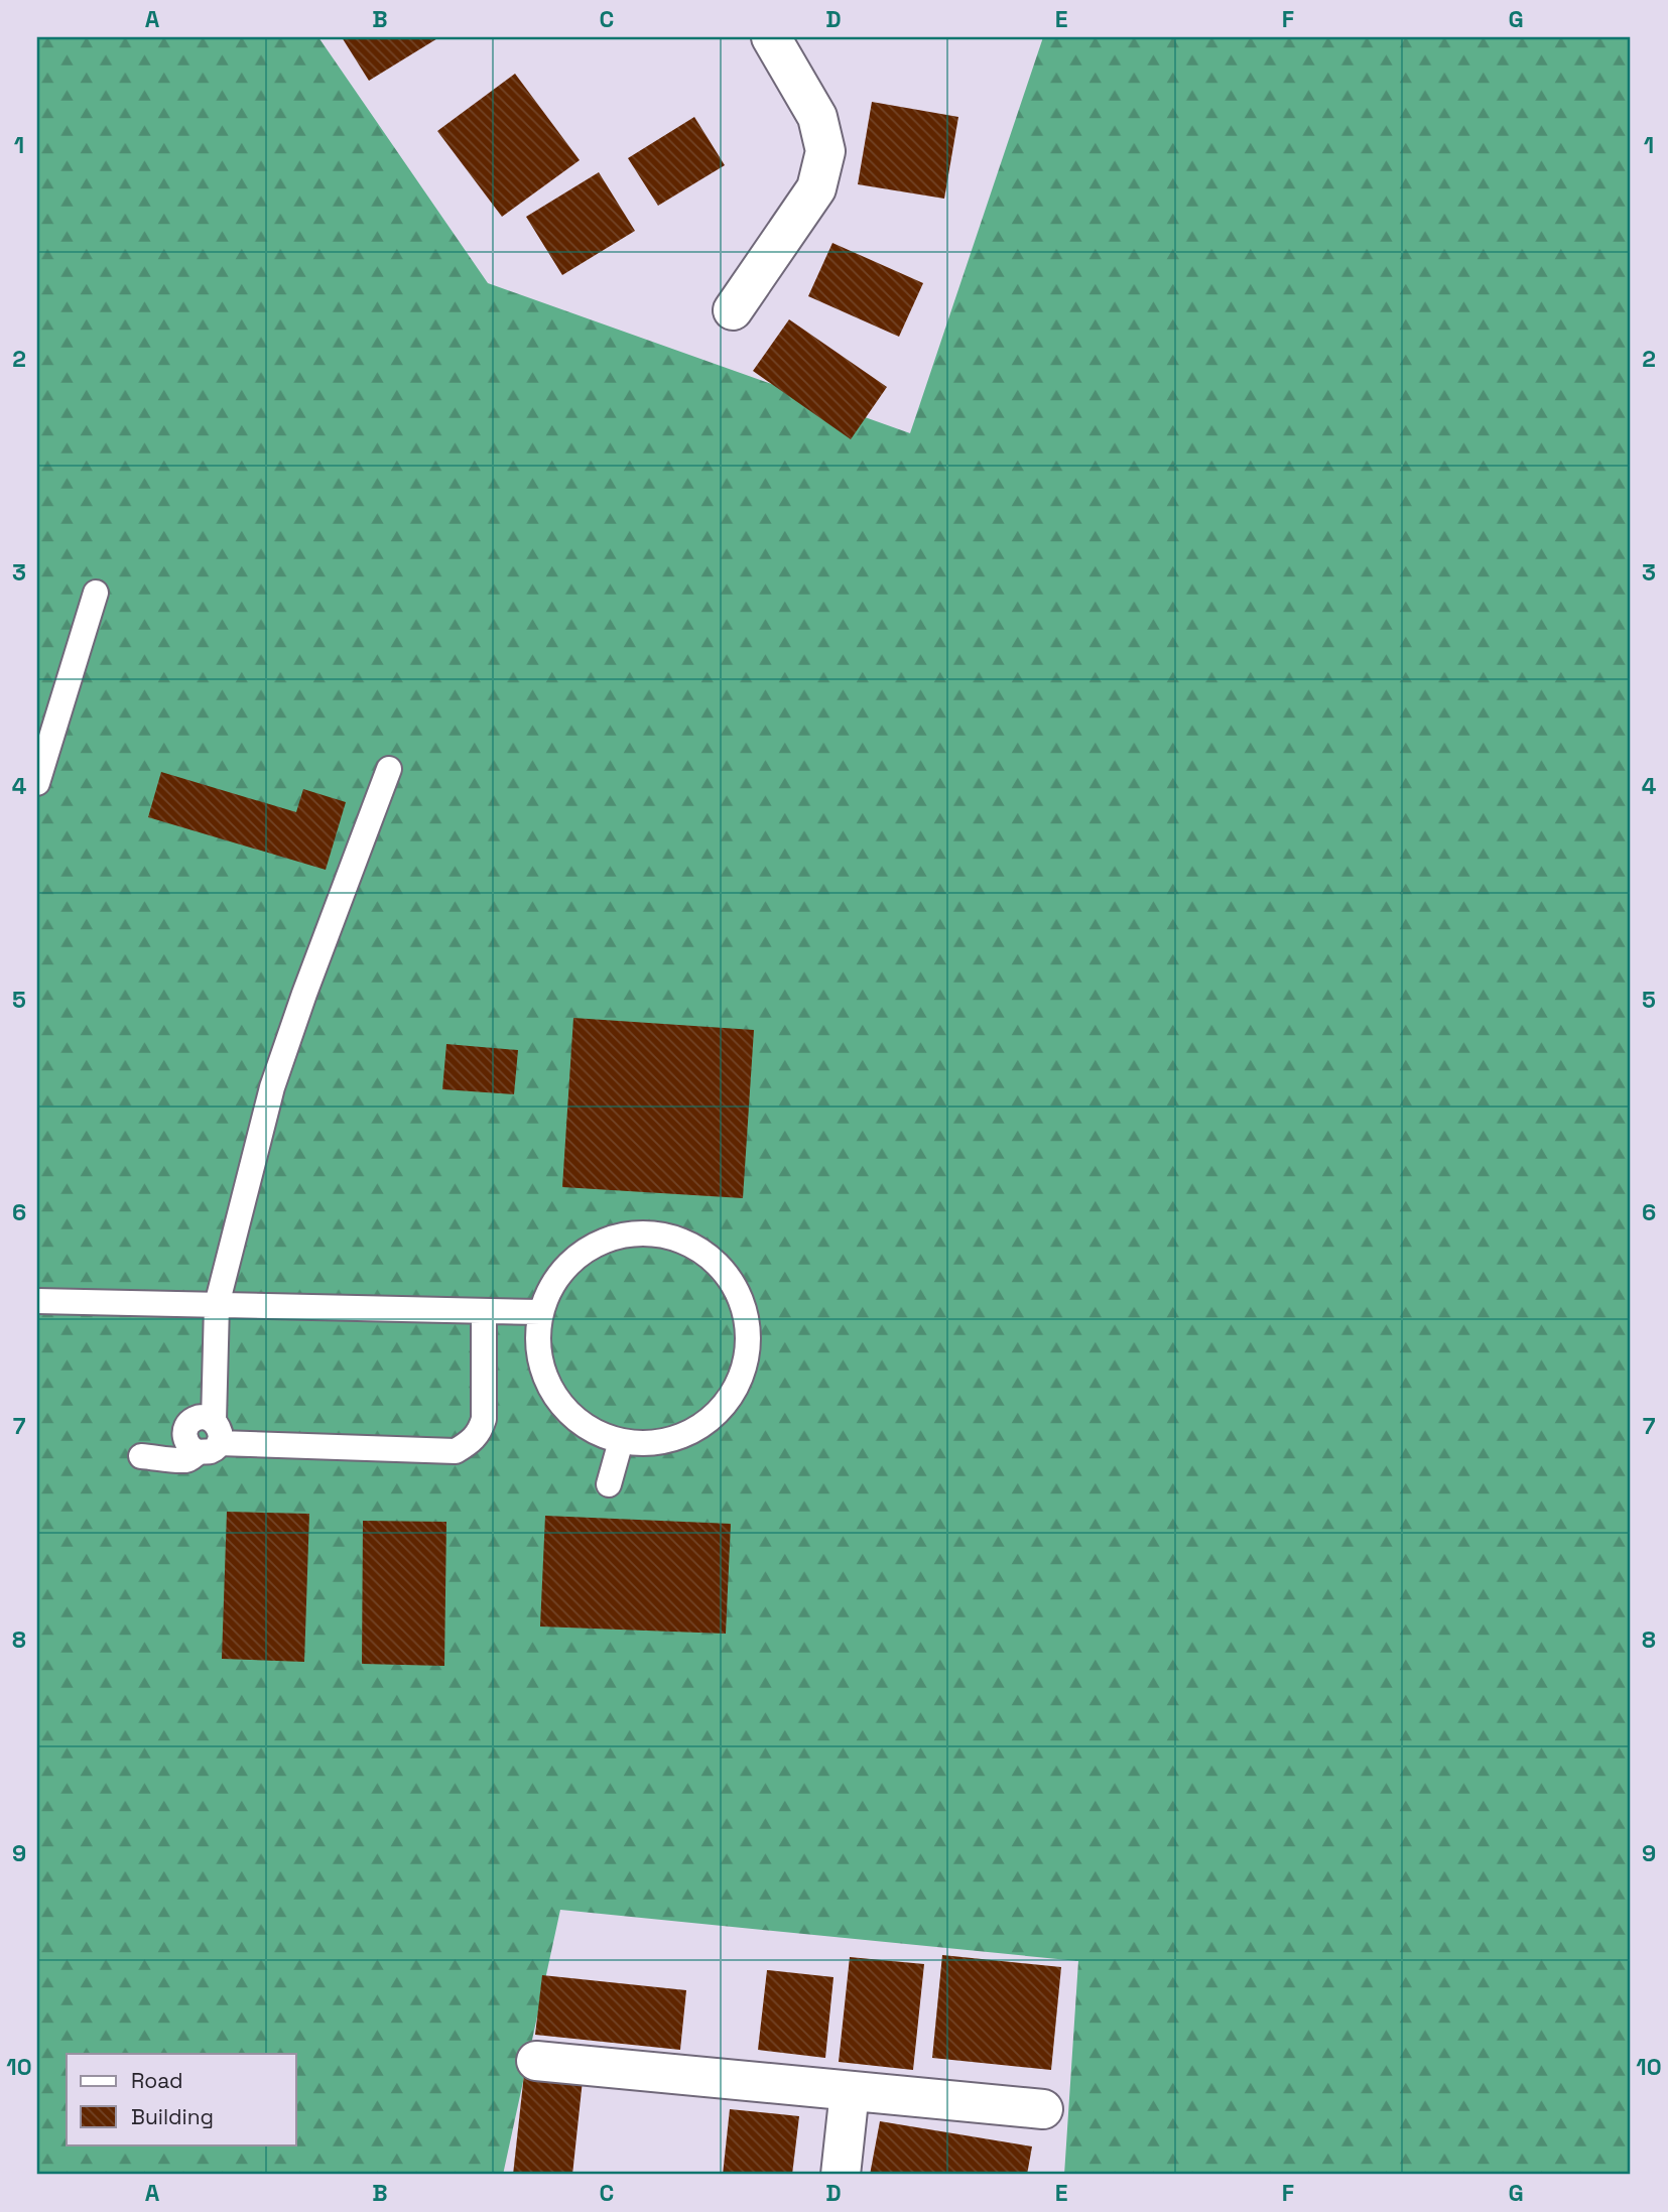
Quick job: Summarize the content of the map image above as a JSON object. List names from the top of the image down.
{
  "legend": ["Road", "Building"],
  "grid": {
    "columns": [
      "A",
      "B",
      "C",
      "D",
      "E",
      "F",
      "G"
    ],
    "rows": [
      "1",
      "2",
      "3",
      "4",
      "5",
      "6",
      "7",
      "8",
      "9",
      "10"
    ]
  }
}
